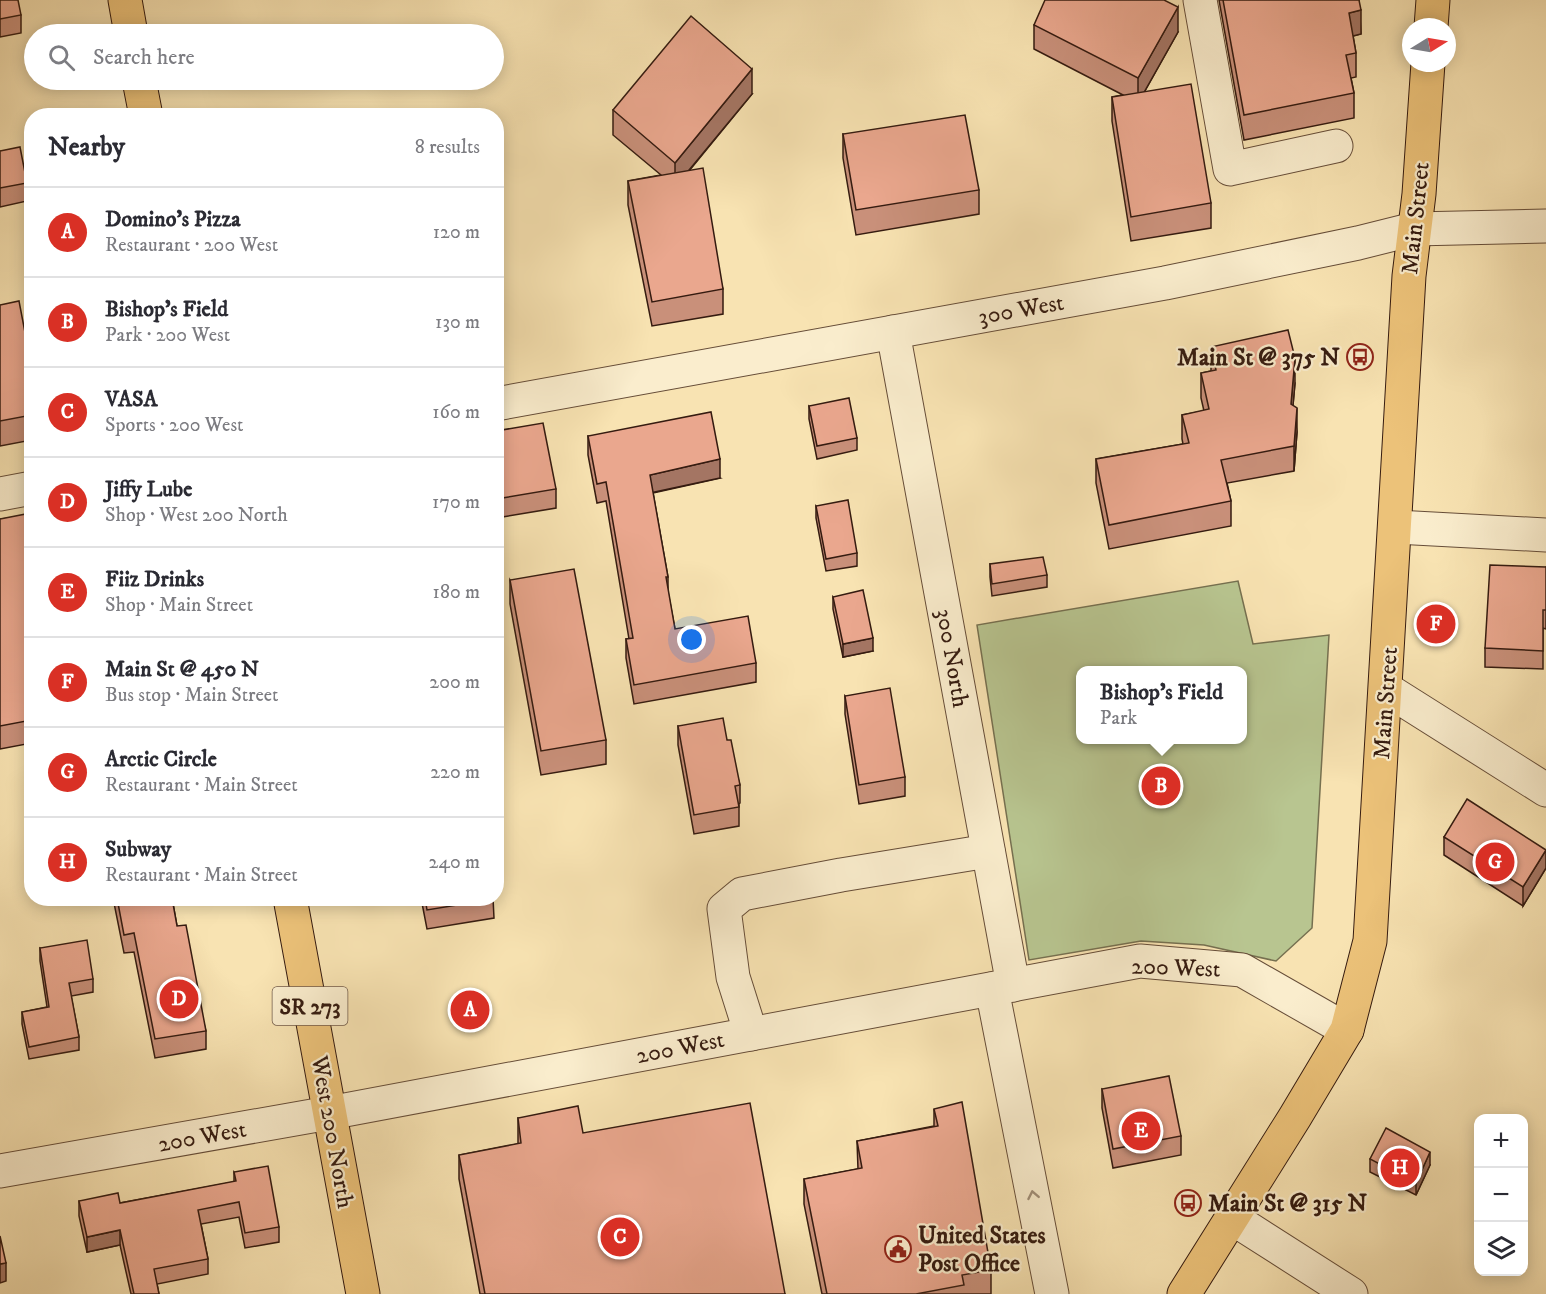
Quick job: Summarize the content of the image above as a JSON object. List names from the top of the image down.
{
  "streets": {
    "main road": ["Main Street", "SR 273", "West 200 North"],
    "street": ["300 West", "300 North", "200 West"]
  },
  "crossings": [
    ["Main Street", "300 West"],
    ["Main Street", "200 West"],
    ["300 West", "300 North"],
    ["300 North", "200 West"],
    ["200 West", "West 200 North"]
  ],
  "places": {
    "bus stop": ["Main St @ 375 N", "Main St @ 315 N"],
    "public building": ["United States Post Office"]
  },
  "north": "right",
  "page": {
    "search": "Search here",
    "heading": ["Nearby", "8 results"],
    "list": [
      {
        "mark": "A",
        "name": "Domino's Pizza",
        "note": "Restaurant · 200 West",
        "value": "120 m"
      },
      {
        "mark": "B",
        "name": "Bishop's Field",
        "note": "Park · 200 West",
        "value": "130 m"
      },
      {
        "mark": "C",
        "name": "VASA",
        "note": "Sports · 200 West",
        "value": "160 m"
      },
      {
        "mark": "D",
        "name": "Jiffy Lube",
        "note": "Shop · West 200 North",
        "value": "170 m"
      },
      {
        "mark": "E",
        "name": "Fiiz Drinks",
        "note": "Shop · Main Street",
        "value": "180 m"
      },
      {
        "mark": "F",
        "name": "Main St @ 450 N",
        "note": "Bus stop · Main Street",
        "value": "200 m"
      },
      {
        "mark": "G",
        "name": "Arctic Circle",
        "note": "Restaurant · Main Street",
        "value": "220 m"
      },
      {
        "mark": "H",
        "name": "Subway",
        "note": "Restaurant · Main Street",
        "value": "240 m"
      }
    ],
    "pins": [
      "F",
      "B",
      "G",
      "D",
      "A",
      "E",
      "H",
      "C"
    ],
    "popup": ["Bishop's Field", "Park"],
    "map_buttons": ["+", "−"]
  }
}
